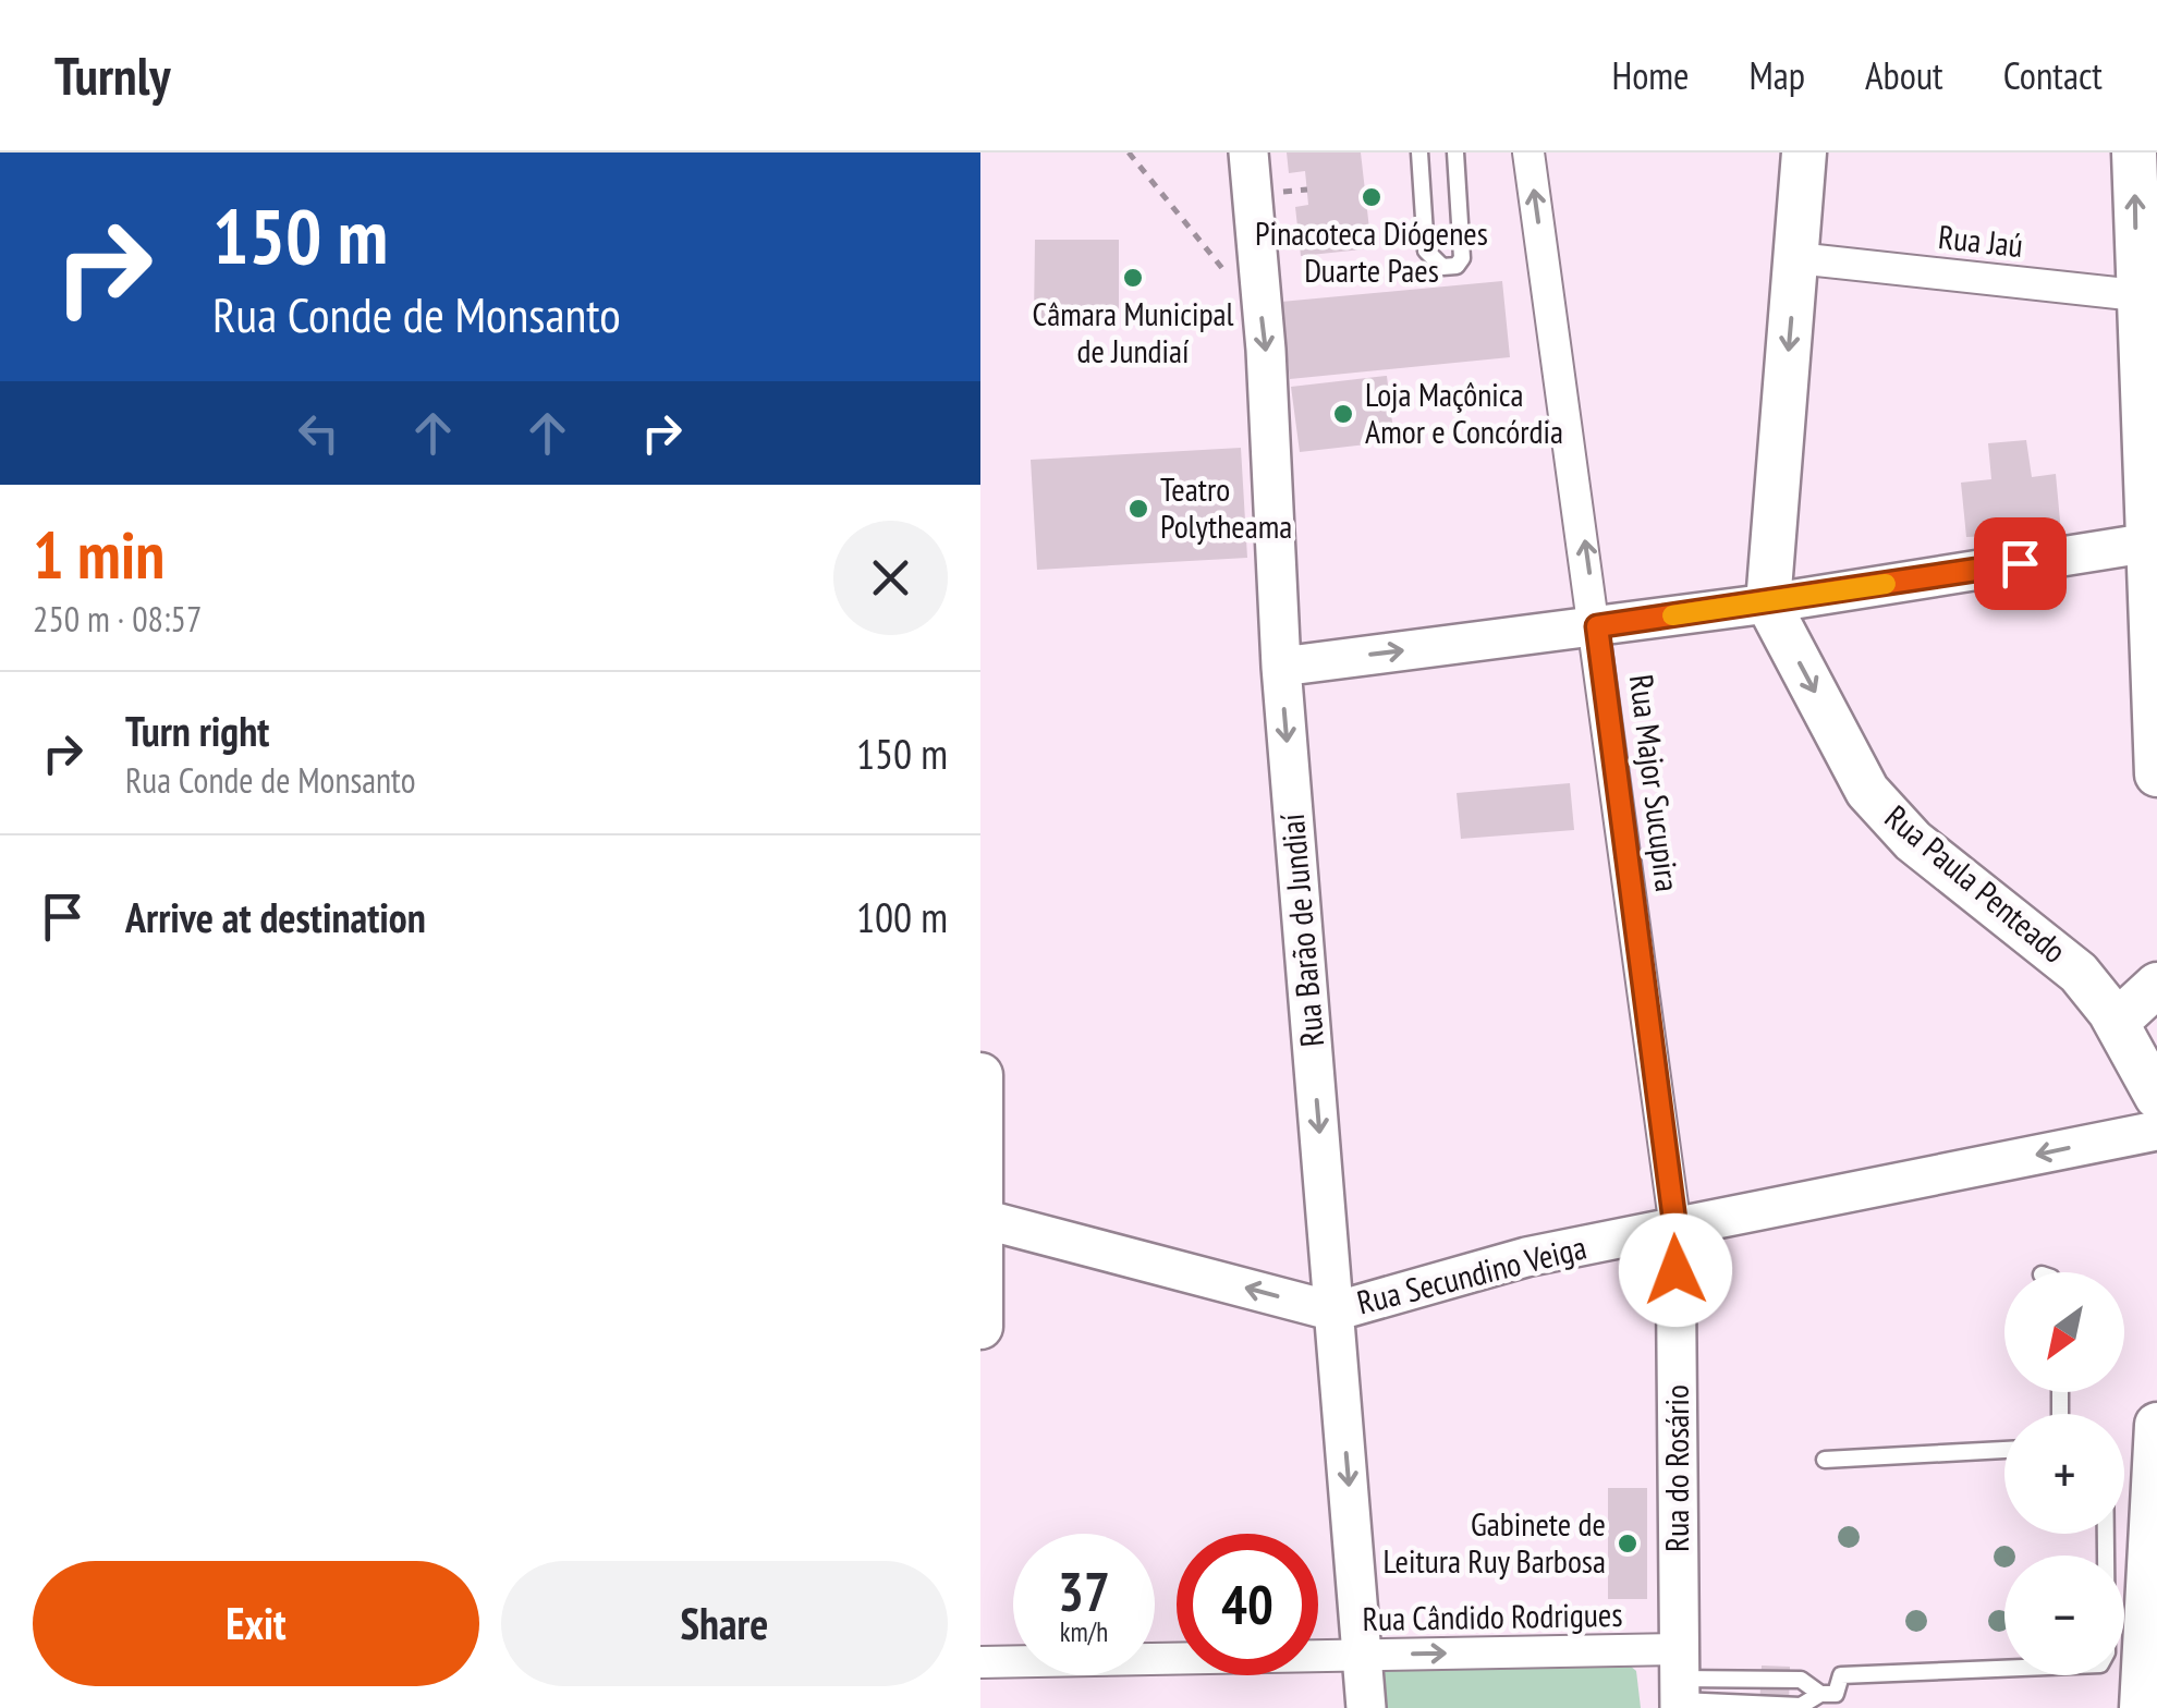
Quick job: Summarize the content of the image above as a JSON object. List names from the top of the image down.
{
  "streets": {
    "main road": ["Rua Paula Penteado"],
    "street": [
      "Rua Jaú",
      "Rua Major Sucupira",
      "Rua Barão de Jundiaí",
      "Rua Secundino Veiga",
      "Rua do Rosário",
      "Rua Cândido Rodrigues"
    ]
  },
  "crossings": [
    ["Rua Major Sucupira", "Rua Secundino Veiga"],
    ["Rua Major Sucupira", "Rua do Rosário"],
    ["Rua Barão de Jundiaí", "Rua Secundino Veiga"],
    ["Rua Barão de Jundiaí", "Rua Cândido Rodrigues"],
    ["Rua Secundino Veiga", "Rua do Rosário"],
    ["Rua do Rosário", "Rua Cândido Rodrigues"]
  ],
  "one_way": [
    "Rua Major Sucupira",
    "Rua Paula Penteado",
    "Rua Barão de Jundiaí",
    "Rua Secundino Veiga",
    "Rua Cândido Rodrigues"
  ],
  "places": [
    "Pinacoteca Diógenes Duarte Paes",
    "Câmara Municipal de Jundiaí",
    "Loja Maçônica Amor e Concórdia",
    "Teatro Polytheama",
    "Gabinete de Leitura Ruy Barbosa"
  ],
  "north": "bottom left",
  "page": {
    "header": "Turnly",
    "nav": [
      "Home",
      "Map",
      "About",
      "Contact"
    ],
    "turn": ["150 m", "Rua Conde de Monsanto"],
    "heading": ["1 min", "250 m · 08:57"],
    "list": [
      {
        "name": "Turn right",
        "note": "Rua Conde de Monsanto",
        "value": "150 m"
      },
      {
        "name": "Arrive at destination",
        "value": "100 m"
      }
    ],
    "map_buttons": ["+", "−"],
    "speed": "37 km/h",
    "limit": "40",
    "buttons": ["Exit", "Share"]
  }
}
